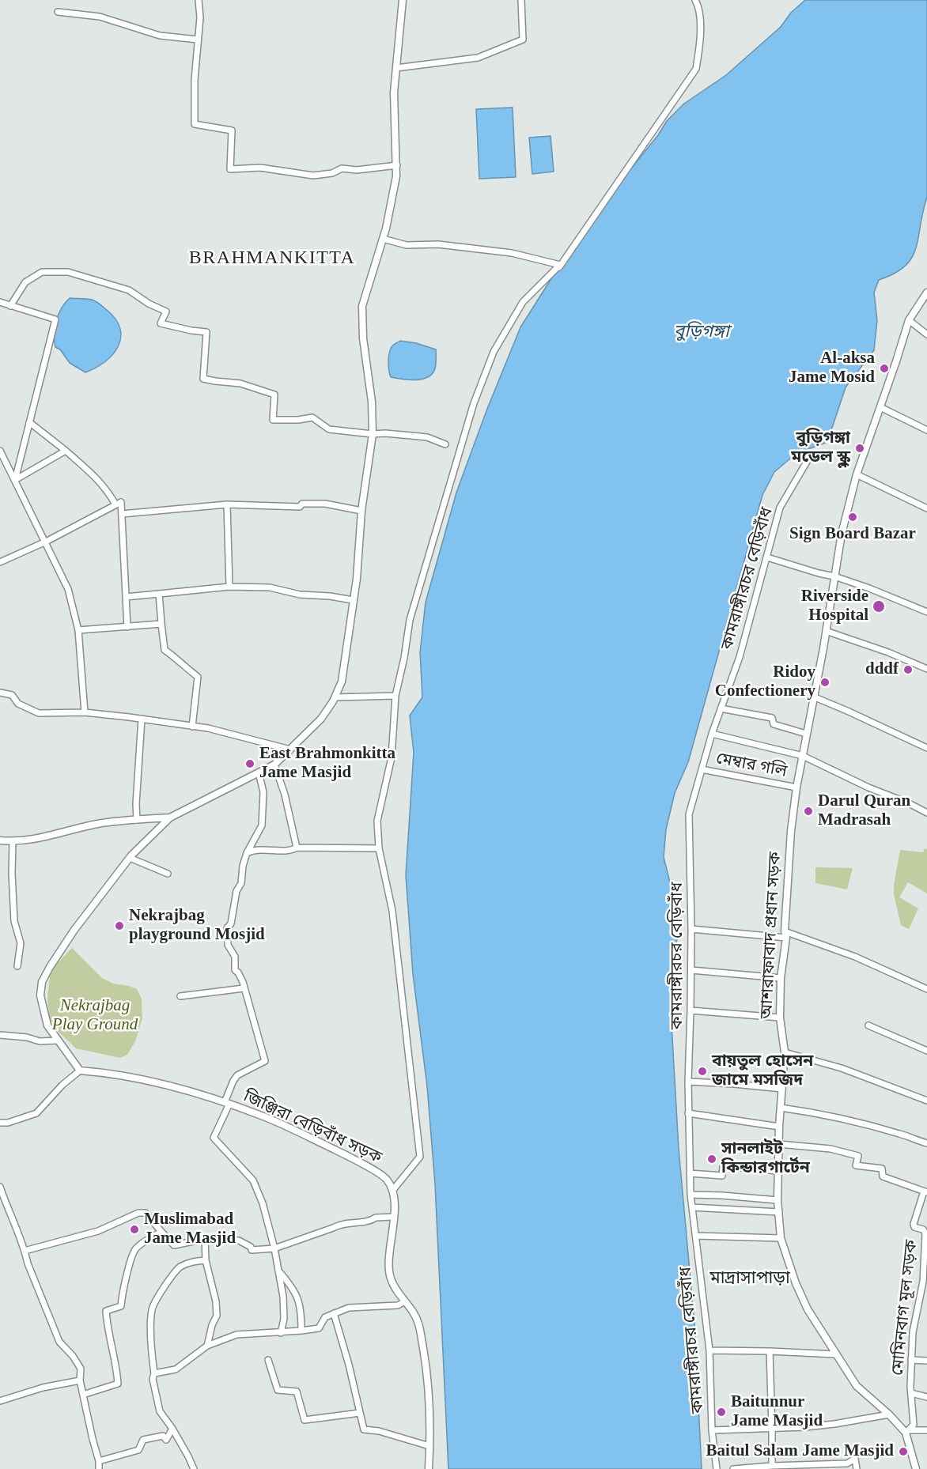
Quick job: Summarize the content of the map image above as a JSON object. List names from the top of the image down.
{
  "streets": {
    "street": [
      "কামরাঙ্গীরচর বেড়িবাঁধ",
      "মেম্বার গলি",
      "আশরাফাবাদ প্রধান সড়ক",
      "জিঞ্জিরা বেড়িবাঁধ সড়ক",
      "মোমিনবাগ মূল সড়ক"
    ]
  },
  "crossings": [
    ["কামরাঙ্গীরচর বেড়িবাঁধ", "মেম্বার গলি"],
    ["মেম্বার গলি", "আশরাফাবাদ প্রধান সড়ক"],
    ["আশরাফাবাদ প্রধান সড়ক", "মোমিনবাগ মূল সড়ক"]
  ],
  "districts": ["BRAHMANKITTA", "মাদ্রাসাপাড়া"],
  "water": ["বুড়িগঙ্গা"],
  "parks": ["Nekrajbag Play Ground"],
  "places": [
    "Al-aksa Jame Mosid",
    "বুড়িগঙ্গা মডেল স্কুল",
    "Sign Board Bazar",
    "Riverside Hospital",
    "dddf",
    "Ridoy Confectionery",
    "East Brahmonkitta Jame Masjid",
    "Darul Quran Madrasah",
    "Nekrajbag playground Mosjid",
    "বায়তুল হোসেন জামে মসজিদ",
    "সানলাইট কিন্ডারগার্টেন",
    "Muslimabad Jame Masjid",
    "Baitunnur Jame Masjid",
    "Baitul Salam Jame Masjid"
  ]
}
